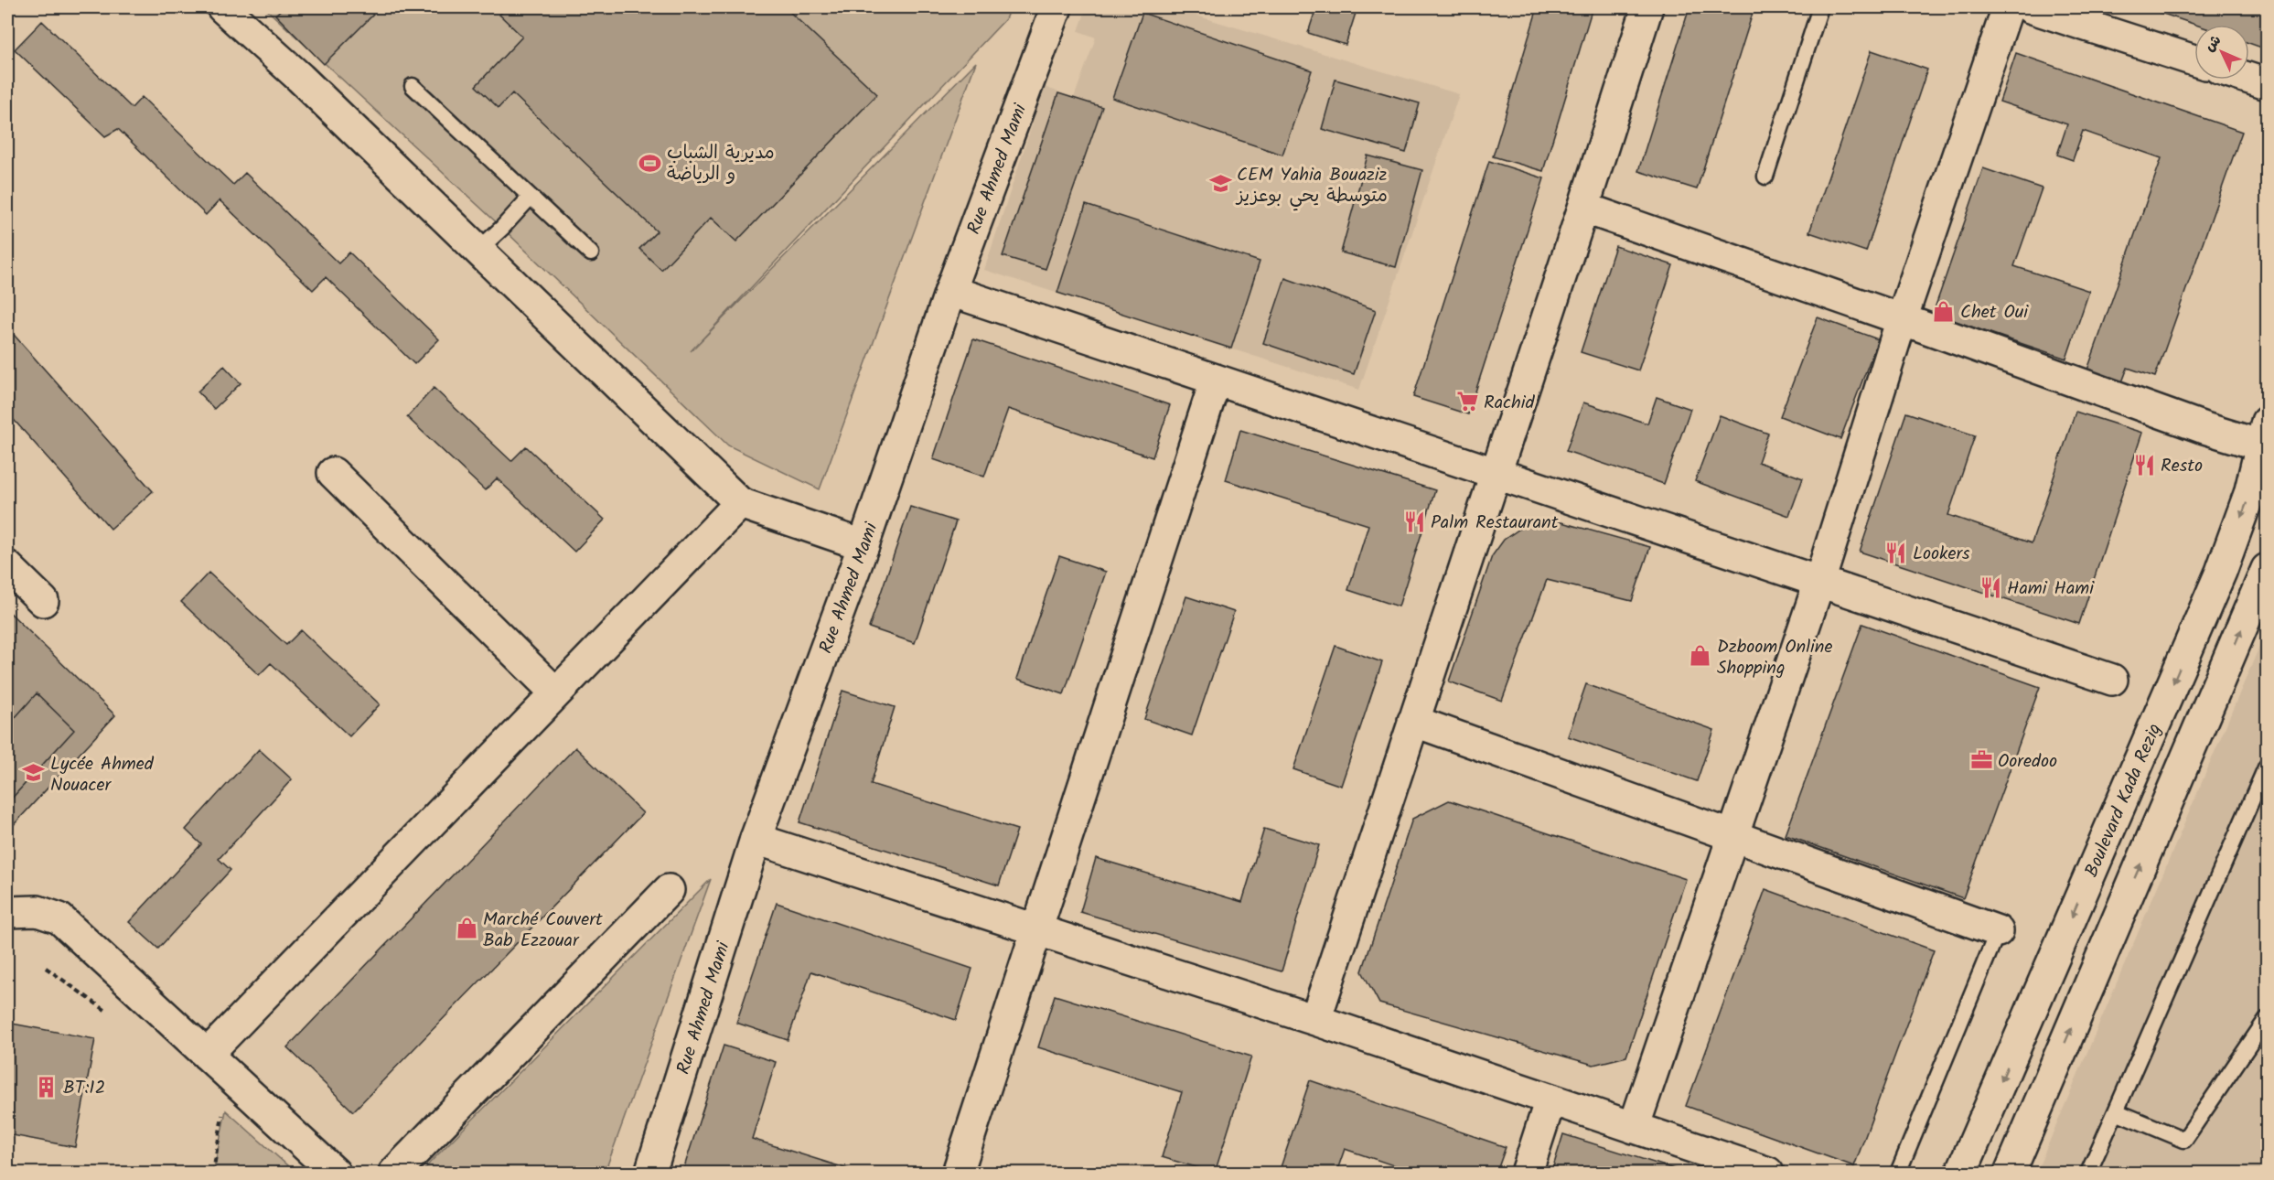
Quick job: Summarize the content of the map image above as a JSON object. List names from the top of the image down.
{
  "streets": {
    "street": ["Rue Ahmed Mami", "Boulevard Kada Rezig"]
  },
  "places": {
    "sports": ["مديرية الشباب و الرياضة"],
    "school or university": ["CEM Yahia Bouaziz متوسطة يحي بوعزيز", "Lycée Ahmed Nouacer"],
    "shop": ["Chet Oui", "Dzboom Online Shopping", "Marché Couvert Bab Ezzouar"],
    "supermarket": ["Rachid"],
    "restaurant": [
      "Resto",
      "Palm Restaurant",
      "Lookers",
      "Hami Hami"
    ],
    "office": ["Ooredoo"],
    "building": ["BT:12"]
  },
  "north": "top left"
}
